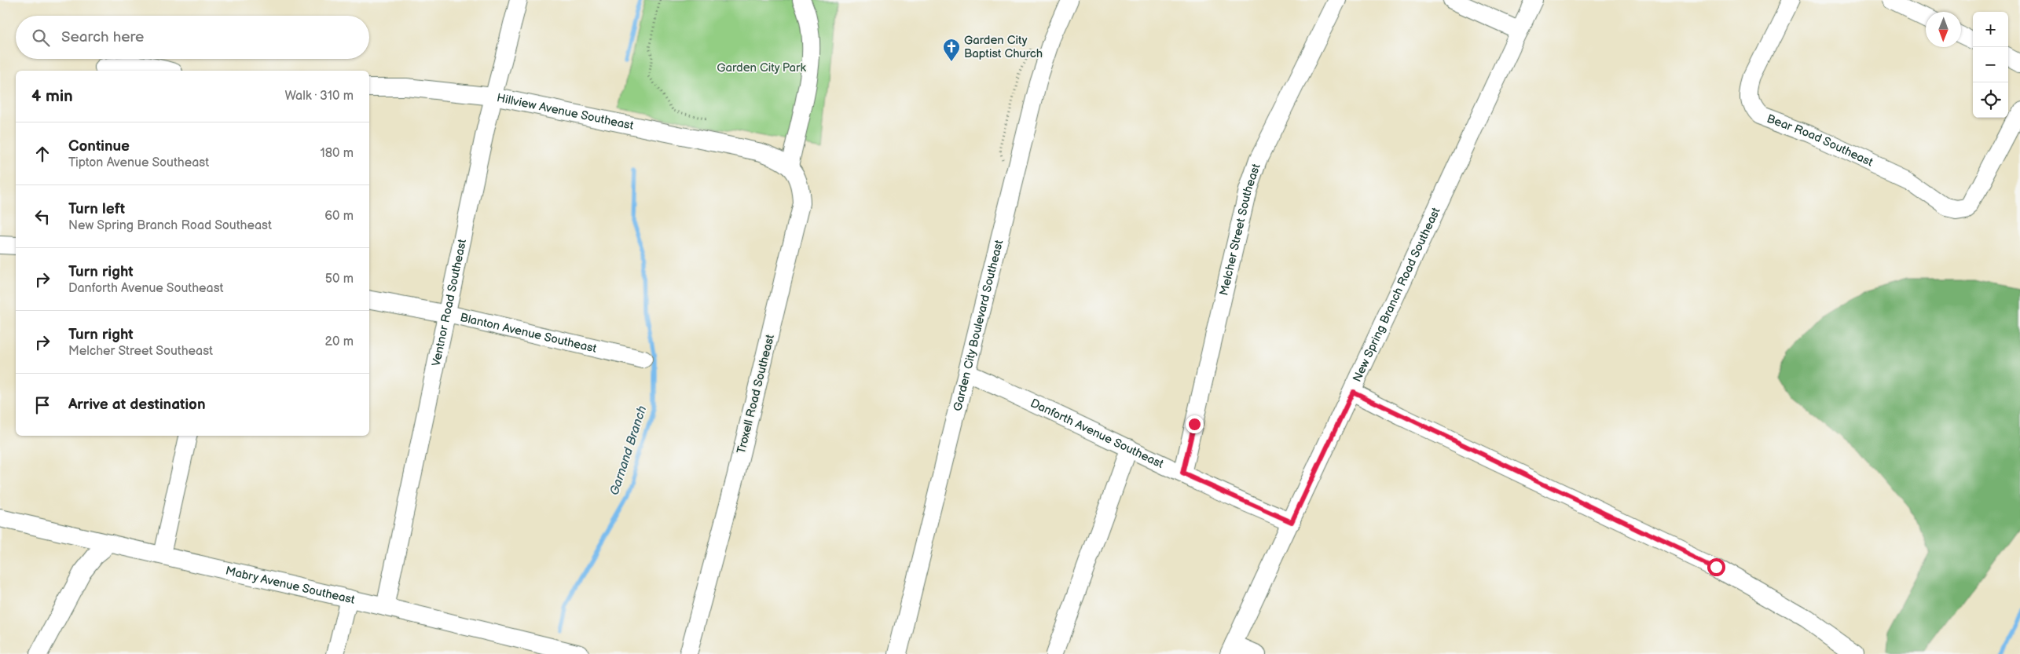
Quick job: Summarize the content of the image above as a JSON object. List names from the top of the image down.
{
  "streets": {
    "street": [
      "Hillview Avenue Southeast",
      "Bear Road Southeast",
      "Melcher Street Southeast",
      "New Spring Branch Road Southeast",
      "Ventnor Road Southeast",
      "Garden City Boulevard Southeast",
      "Blanton Avenue Southeast",
      "Troxell Road Southeast",
      "Danforth Avenue Southeast",
      "Mabry Avenue Southeast"
    ]
  },
  "crossings": [
    ["Hillview Avenue Southeast", "Ventnor Road Southeast"],
    ["Hillview Avenue Southeast", "Troxell Road Southeast"],
    ["Melcher Street Southeast", "Danforth Avenue Southeast"],
    ["New Spring Branch Road Southeast", "Danforth Avenue Southeast"],
    ["Ventnor Road Southeast", "Blanton Avenue Southeast"],
    ["Ventnor Road Southeast", "Mabry Avenue Southeast"],
    ["Garden City Boulevard Southeast", "Danforth Avenue Southeast"]
  ],
  "water": ["Garnand Branch"],
  "parks": ["Garden City Park"],
  "places": {
    "church": ["Garden City Baptist Church"]
  },
  "north": "bottom",
  "page": {
    "map_buttons": ["+", "−"],
    "search": "Search here",
    "heading": ["4 min", "Walk · 310 m"],
    "list": [
      ["Continue", "Tipton Avenue Southeast", "180 m"],
      ["Turn left", "New Spring Branch Road Southeast", "60 m"],
      ["Turn right", "Danforth Avenue Southeast", "50 m"],
      ["Turn right", "Melcher Street Southeast", "20 m"],
      "Arrive at destination"
    ]
  }
}
